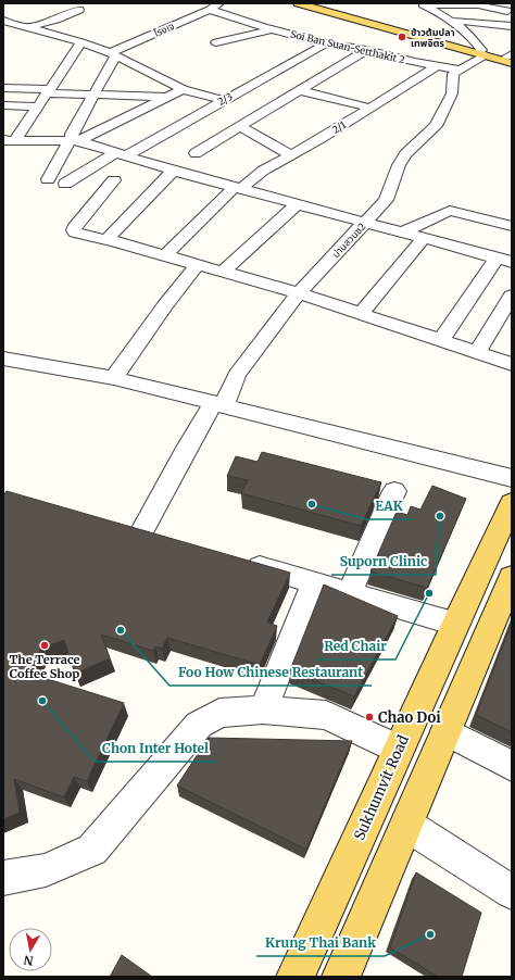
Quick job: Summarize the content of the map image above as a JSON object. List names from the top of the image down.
{
  "streets": {
    "main road": ["Sukhumvit Road"],
    "street": [
      "โรงเจ",
      "Soi Ban Suan-Setthakit 2",
      "2/3",
      "2/1",
      "บ่านสวนซ2"
    ]
  },
  "crossings": [
    ["โรงเจ", "Soi Ban Suan-Setthakit 2"],
    ["Soi Ban Suan-Setthakit 2", "2/3"],
    ["Soi Ban Suan-Setthakit 2", "2/1"],
    ["Soi Ban Suan-Setthakit 2", "บ่านสวนซ2"]
  ],
  "places": [
    "ข้าวต้มปลา เทพจิตร",
    "EAK",
    "Suporn Clinic",
    "Red Chair",
    "Foo How Chinese Restaurant",
    "The Terrace Coffee Shop",
    "Chon Inter Hotel",
    "Chao Doi",
    "Krung Thai Bank"
  ],
  "north": "bottom"
}
